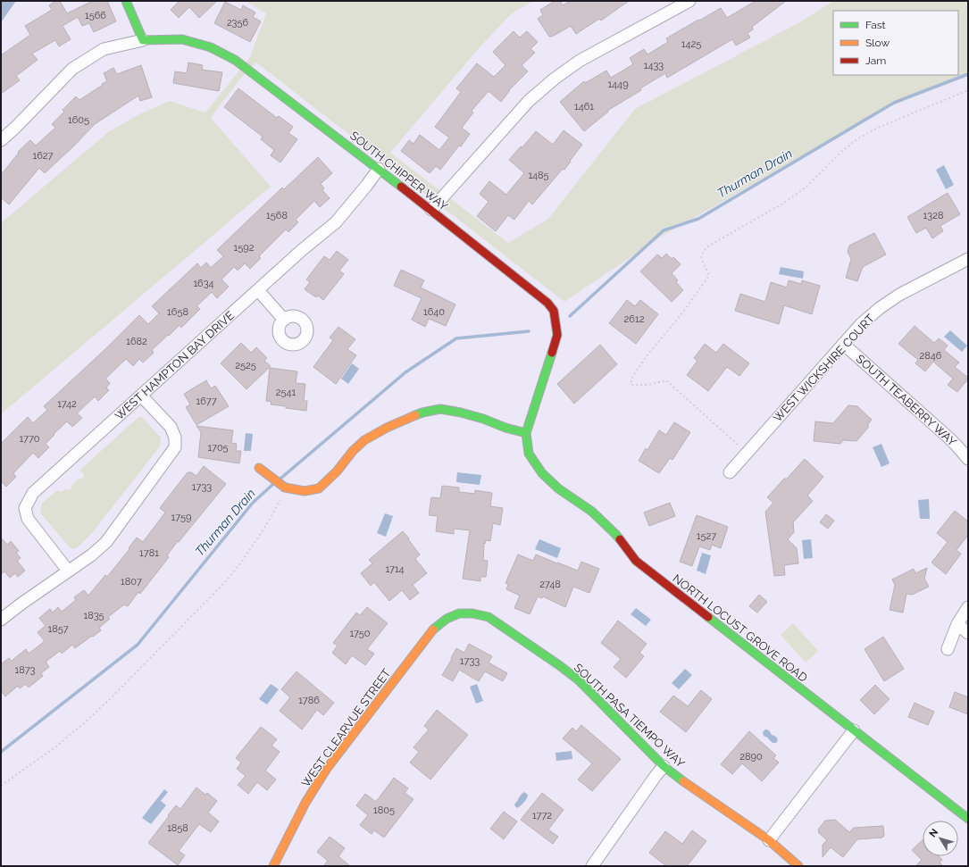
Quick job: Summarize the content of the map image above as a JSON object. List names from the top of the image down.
{
  "streets": {
    "street": [
      "SOUTH CHIPPER WAY",
      "WEST HAMPTON BAY DRIVE",
      "WEST WICKSHIRE COURT",
      "SOUTH TEABERRY WAY",
      "NORTH LOCUST GROVE ROAD",
      "SOUTH PASA TIEMPO WAY",
      "WEST CLEARVUE STREET"
    ]
  },
  "crossings": [
    ["SOUTH CHIPPER WAY", "WEST HAMPTON BAY DRIVE"],
    ["SOUTH CHIPPER WAY", "NORTH LOCUST GROVE ROAD"],
    ["WEST WICKSHIRE COURT", "SOUTH TEABERRY WAY"],
    ["SOUTH PASA TIEMPO WAY", "WEST CLEARVUE STREET"]
  ],
  "water": ["Thurman Drain"],
  "house_numbers": [
    "1566",
    "2356",
    "1425",
    "1433",
    "1449",
    "1461",
    "1605",
    "1627",
    "1485",
    "1568",
    "1328",
    "1592",
    "1634",
    "1658",
    "1640",
    "2612",
    "1682",
    "2846",
    "2525",
    "2541",
    "1677",
    "1742",
    "1770",
    "1705",
    "1733",
    "1759",
    "1527",
    "1781",
    "1714",
    "1807",
    "2748",
    "1835",
    "1857",
    "1750",
    "1733",
    "1873",
    "1786",
    "2890",
    "1805",
    "1772",
    "1858"
  ],
  "legend": ["Fast", "Slow", "Jam"],
  "north": "top left"
}
